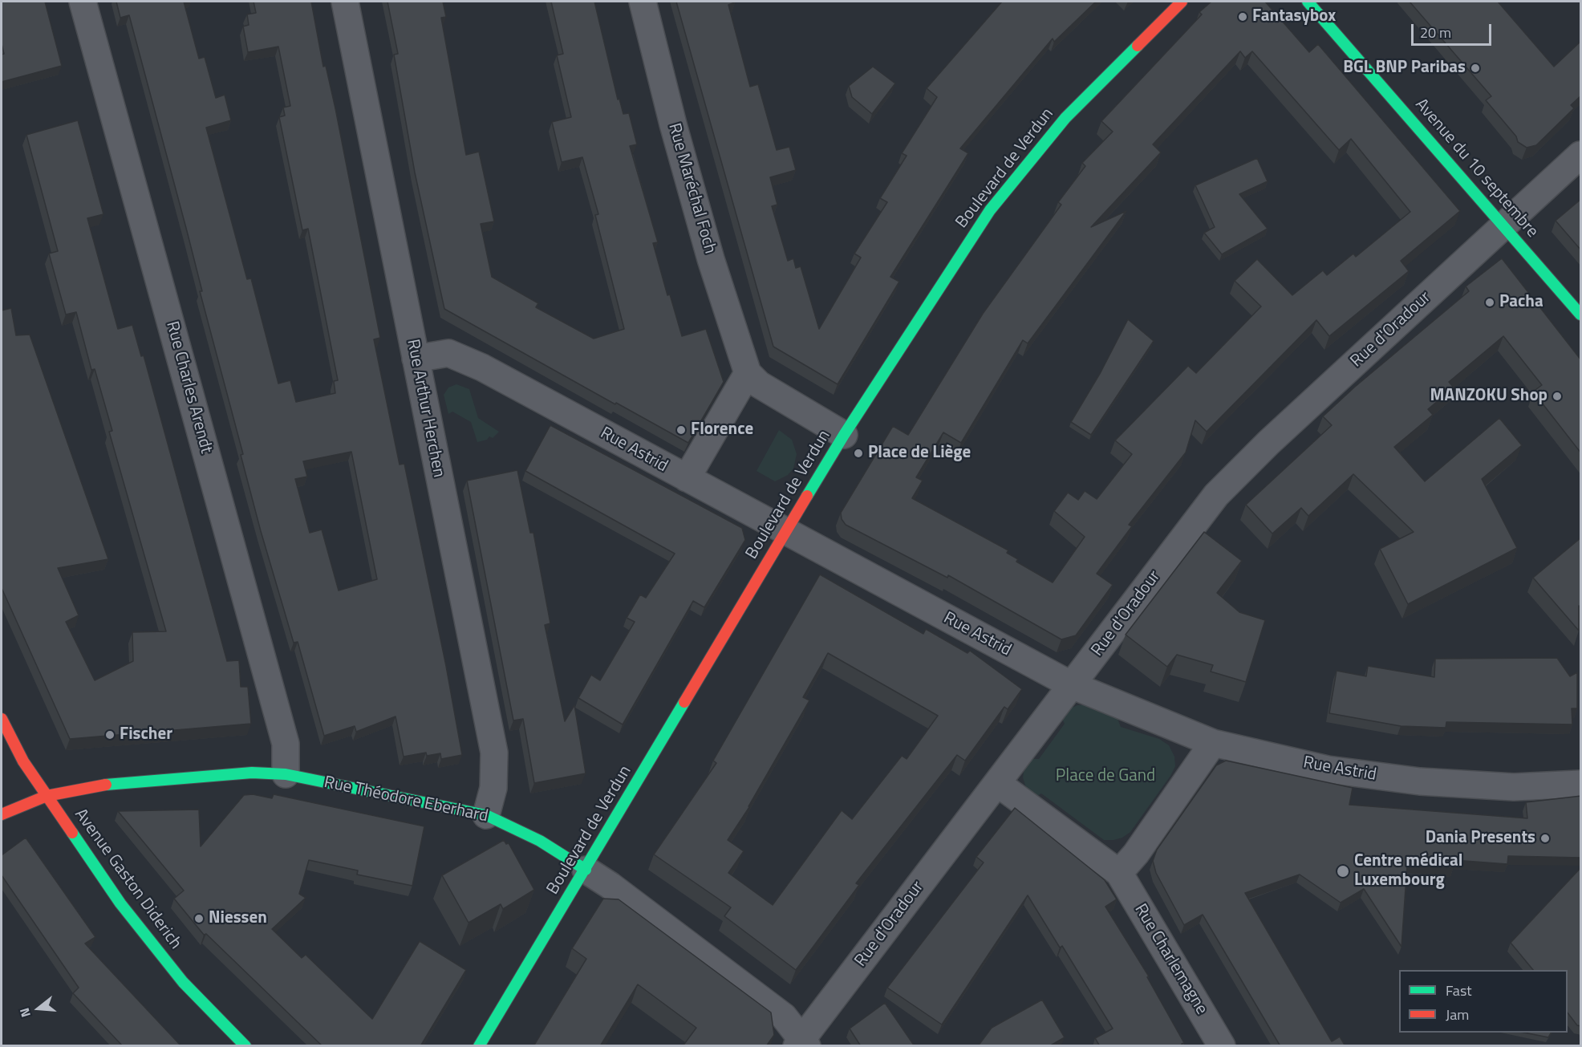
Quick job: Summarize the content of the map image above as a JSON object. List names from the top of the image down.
{
  "streets": {
    "street": [
      "Boulevard de Verdun",
      "Avenue du 10 septembre",
      "Rue Maréchal Foch",
      "Rue d'Oradour",
      "Rue Charles Arendt",
      "Rue Arthur Herchen",
      "Rue Astrid",
      "Rue Théodore Eberhard",
      "Avenue Gaston Diderich",
      "Rue Charlemagne"
    ]
  },
  "crossings": [
    ["Boulevard de Verdun", "Rue Astrid"],
    ["Boulevard de Verdun", "Rue Théodore Eberhard"],
    ["Avenue du 10 septembre", "Rue d'Oradour"],
    ["Rue d'Oradour", "Rue Astrid"],
    ["Rue d'Oradour", "Rue Théodore Eberhard"],
    ["Rue d'Oradour", "Rue Charlemagne"],
    ["Rue Charles Arendt", "Rue Théodore Eberhard"],
    ["Rue Arthur Herchen", "Rue Astrid"],
    ["Rue Arthur Herchen", "Rue Théodore Eberhard"],
    ["Rue Théodore Eberhard", "Avenue Gaston Diderich"]
  ],
  "parks": ["Place de Gand"],
  "places": [
    "Fantasybox",
    "BGL BNP Paribas",
    "Pacha",
    "MANZOKU Shop",
    "Florence",
    "Place de Liège",
    "Fischer",
    "Dania Presents",
    "Centre médical Luxembourg",
    "Niessen"
  ],
  "legend": ["Fast", "Jam"],
  "scale_bar": "20 m",
  "north": "left"
}
